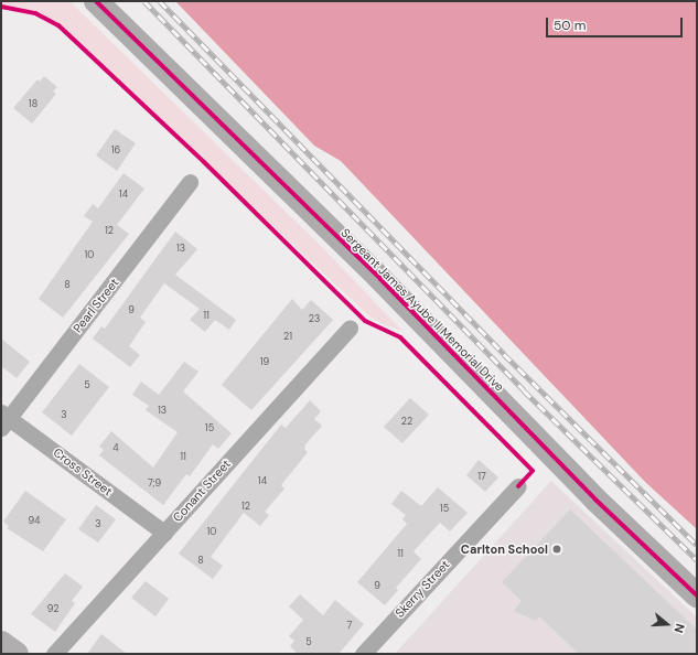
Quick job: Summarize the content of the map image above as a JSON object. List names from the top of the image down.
{
  "streets": {
    "main road": ["Sergeant James Ayube II Memorial Drive"],
    "street": [
      "Pearl Street",
      "Cross Street",
      "Conant Street",
      "Skerry Street"
    ]
  },
  "crossings": [
    ["Pearl Street", "Cross Street"],
    ["Cross Street", "Conant Street"]
  ],
  "places": ["Carlton School"],
  "house_numbers": [
    "18",
    "16",
    "14",
    "12",
    "13",
    "10",
    "8",
    "9",
    "11",
    "23",
    "21",
    "19",
    "5",
    "13",
    "3",
    "22",
    "15",
    "4",
    "11",
    "17",
    "14",
    "7;9",
    "12",
    "15",
    "94",
    "3",
    "10",
    "11",
    "8",
    "9",
    "92",
    "7",
    "5"
  ],
  "scale_bar": "50 m",
  "north": "right"
}
